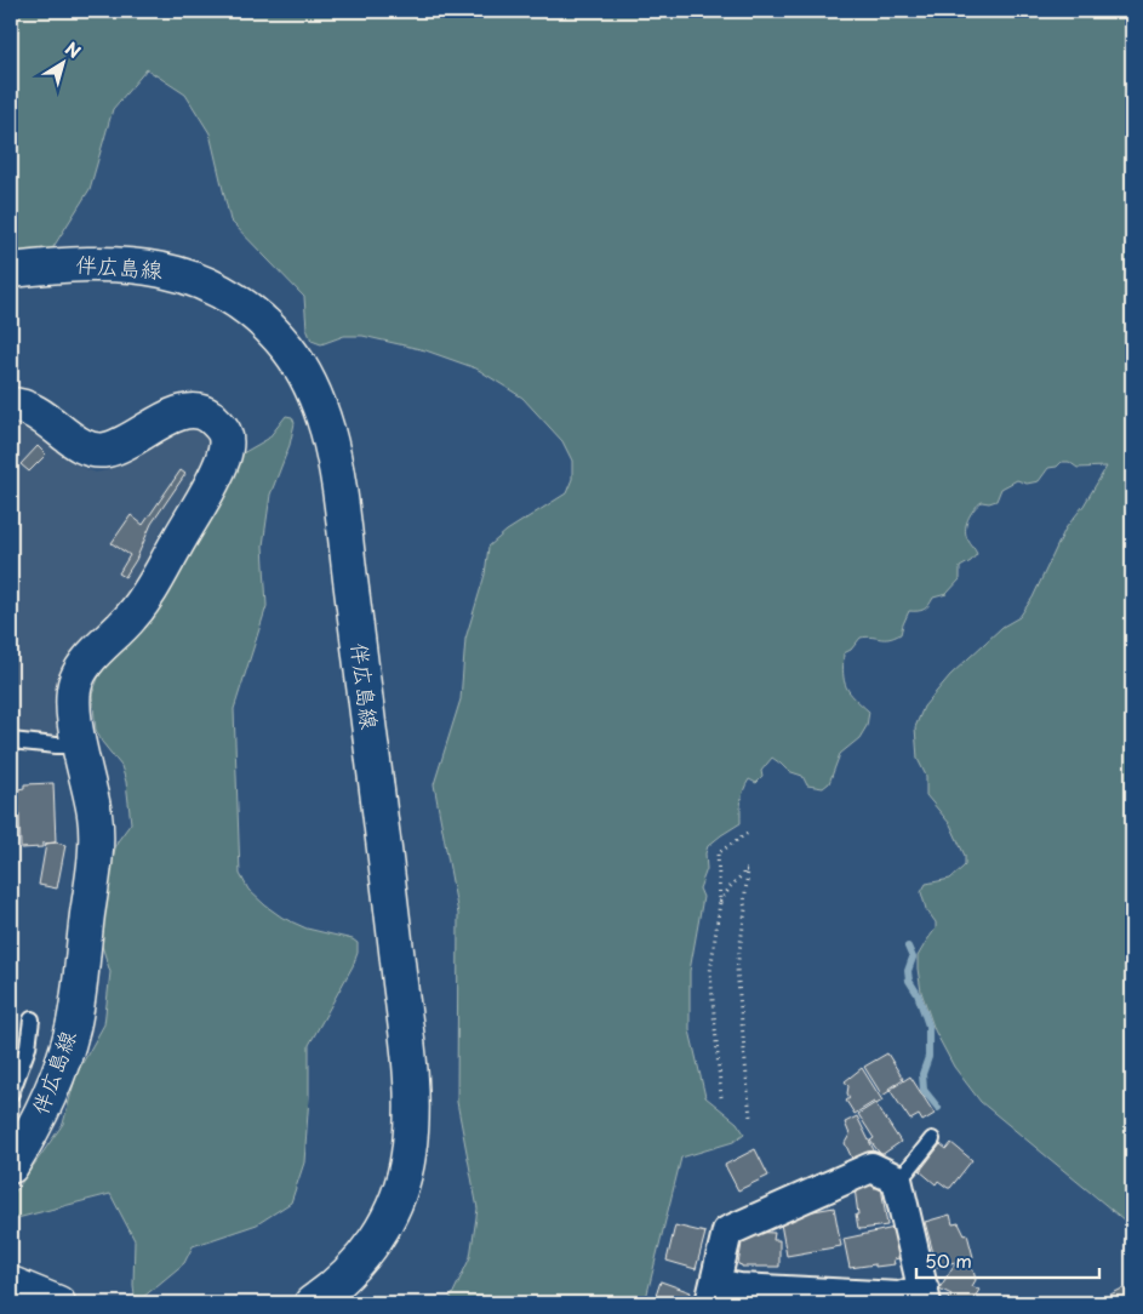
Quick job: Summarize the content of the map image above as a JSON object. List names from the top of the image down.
{
  "streets": {
    "main road": ["伴広島線"]
  },
  "scale_bar": "50 m",
  "north": "top right"
}
